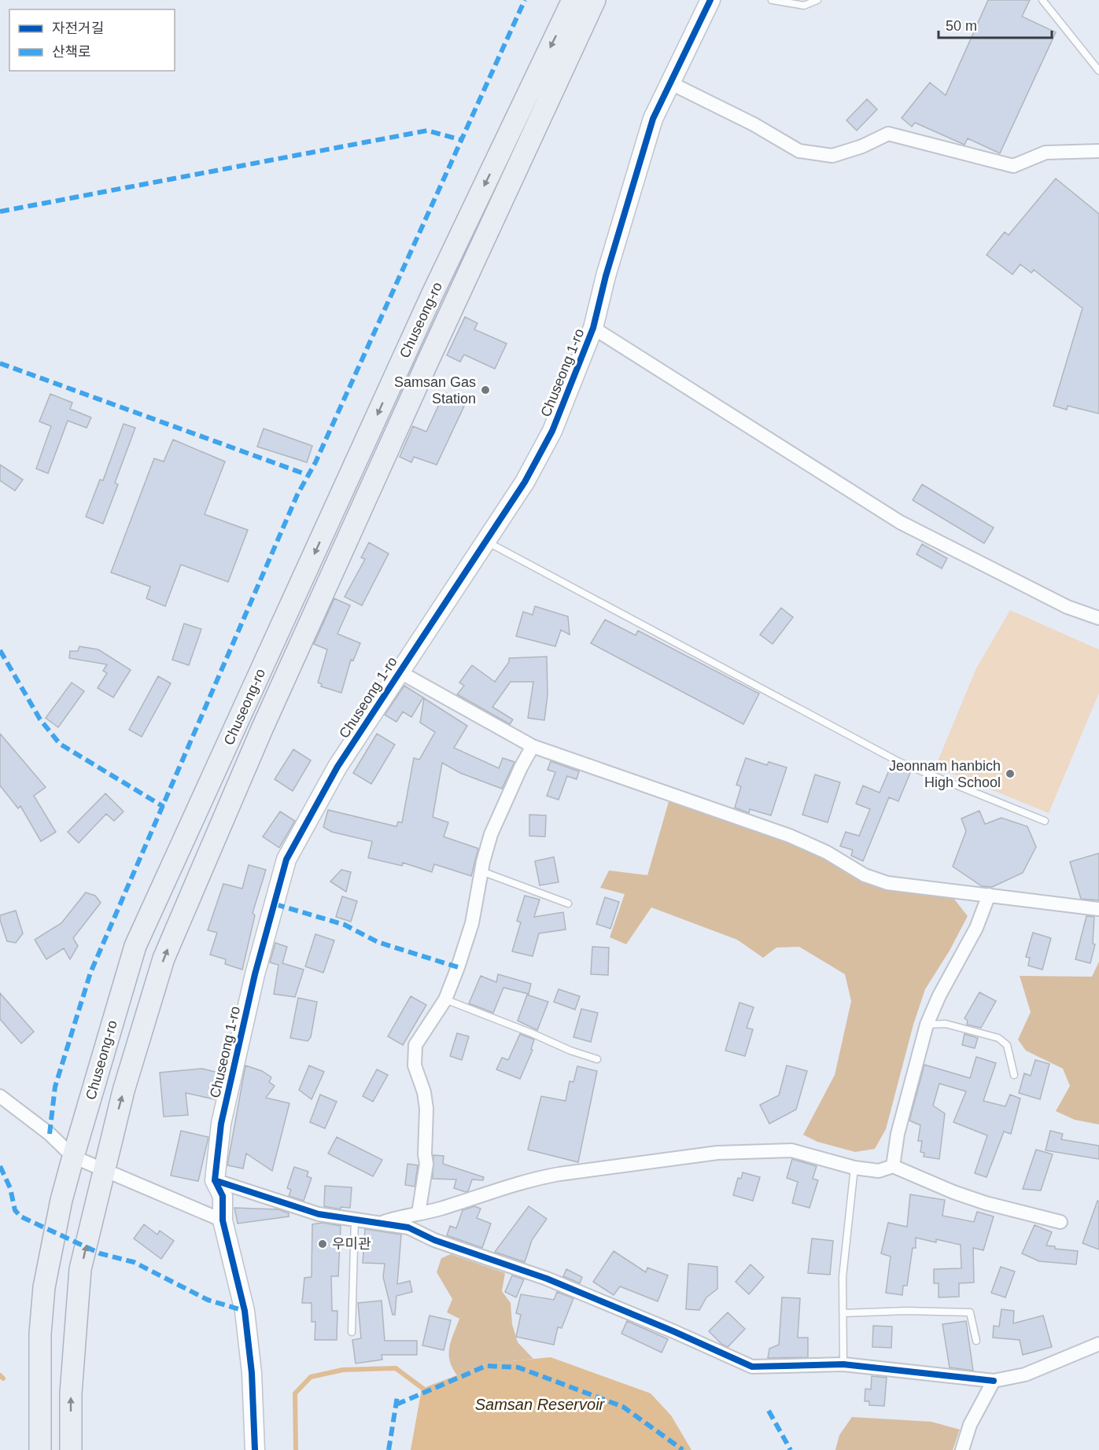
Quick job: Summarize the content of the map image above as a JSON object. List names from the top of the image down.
{
  "streets": {
    "main road": ["Chuseong-ro"],
    "street": ["Chuseong 1-ro"]
  },
  "water": ["Samsan Reservoir"],
  "places": ["Samsan Gas Station", "Jeonnam hanbich High School", "우미관"],
  "legend": ["자전거길", "산책로"],
  "scale_bar": "50 m"
}
